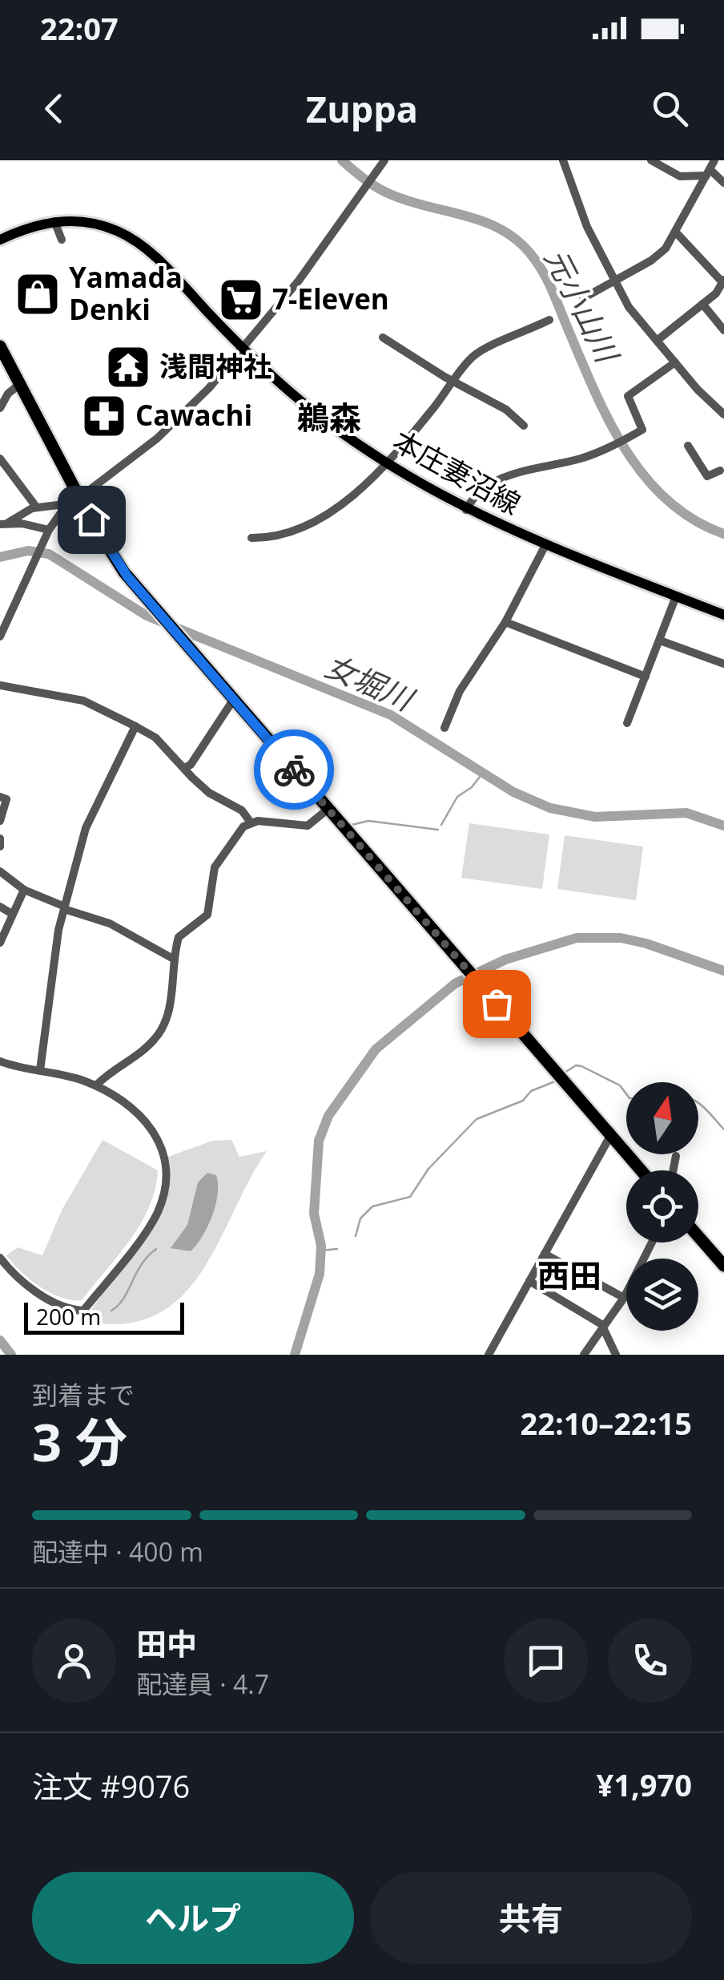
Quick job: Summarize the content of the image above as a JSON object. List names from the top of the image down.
{
  "streets": {
    "main road": ["本庄妻沼線"]
  },
  "districts": ["鵜森", "西田"],
  "water": ["元小山川", "女堀川"],
  "places": {
    "shop": ["Yamada Denki"],
    "supermarket": ["7-Eleven"],
    "temple": ["浅間神社"],
    "pharmacy": ["Cawachi"]
  },
  "scale_bar": "200 m",
  "north": "top",
  "page": {
    "status": "22:07",
    "header": "Zuppa",
    "scale": "200 m",
    "heading": ["3 分", "到着まで", "22:10–22:15"],
    "panel": [
      "田中",
      "配達員 · 4.7",
      "注文 #9076",
      "¥1,970"
    ],
    "bar": "配達中 · 400 m",
    "buttons": ["ヘルプ", "共有"]
  }
}
